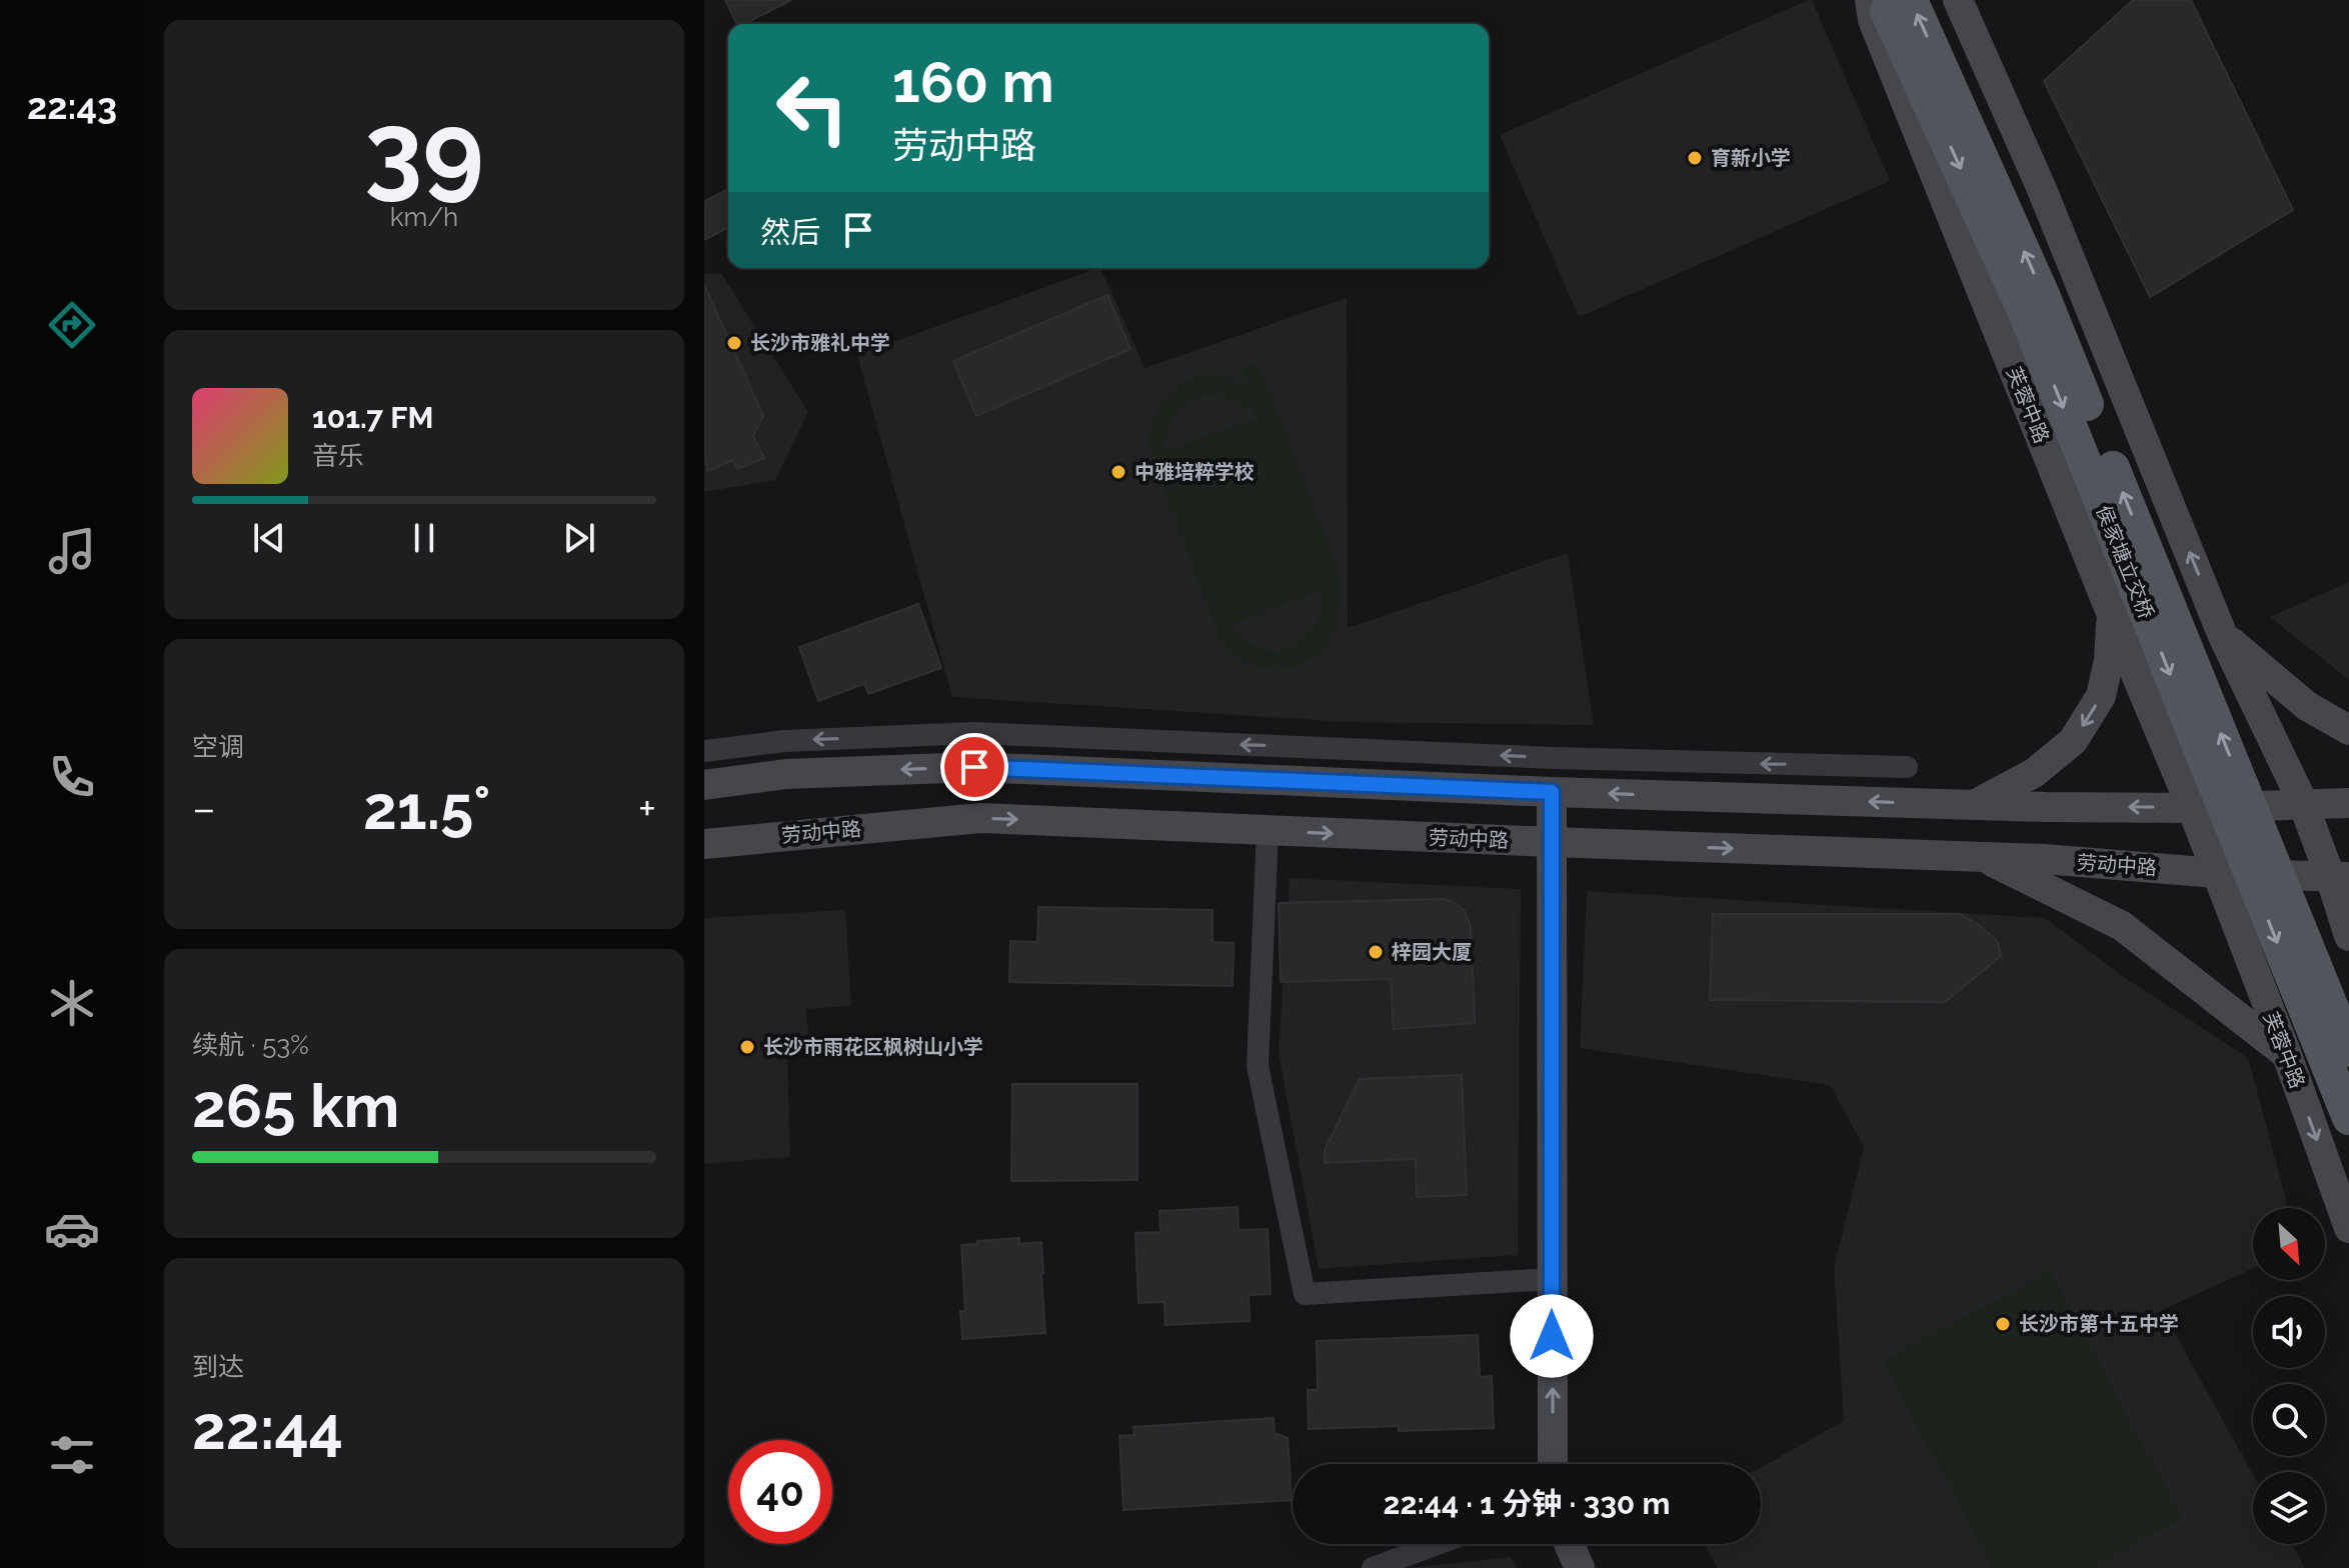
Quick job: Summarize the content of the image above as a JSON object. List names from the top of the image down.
{
  "streets": {
    "main road": ["芙蓉中路", "侯家塘立交桥", "劳动中路"]
  },
  "crossings": [
    ["芙蓉中路", "侯家塘立交桥"],
    ["芙蓉中路", "劳动中路"]
  ],
  "places": [
    "育新小学",
    "长沙市雅礼中学",
    "中雅培粹学校",
    "梓园大厦",
    "长沙市雨花区枫树山小学",
    "长沙市第十五中学"
  ],
  "north": "bottom right",
  "page": {
    "tabs": "22:43",
    "tile": [
      ["39", "km/h"],
      "空调",
      ["续航 · 53%", "265 km"],
      ["到达", "22:44"]
    ],
    "turn": ["160 m", "劳动中路"],
    "then": "然后",
    "song": ["101.7 FM", "音乐"],
    "heat": ["−", "21.5°", "+"],
    "limit": "40",
    "trip": "22:44 · 1 分钟 · 330 m"
  }
}
